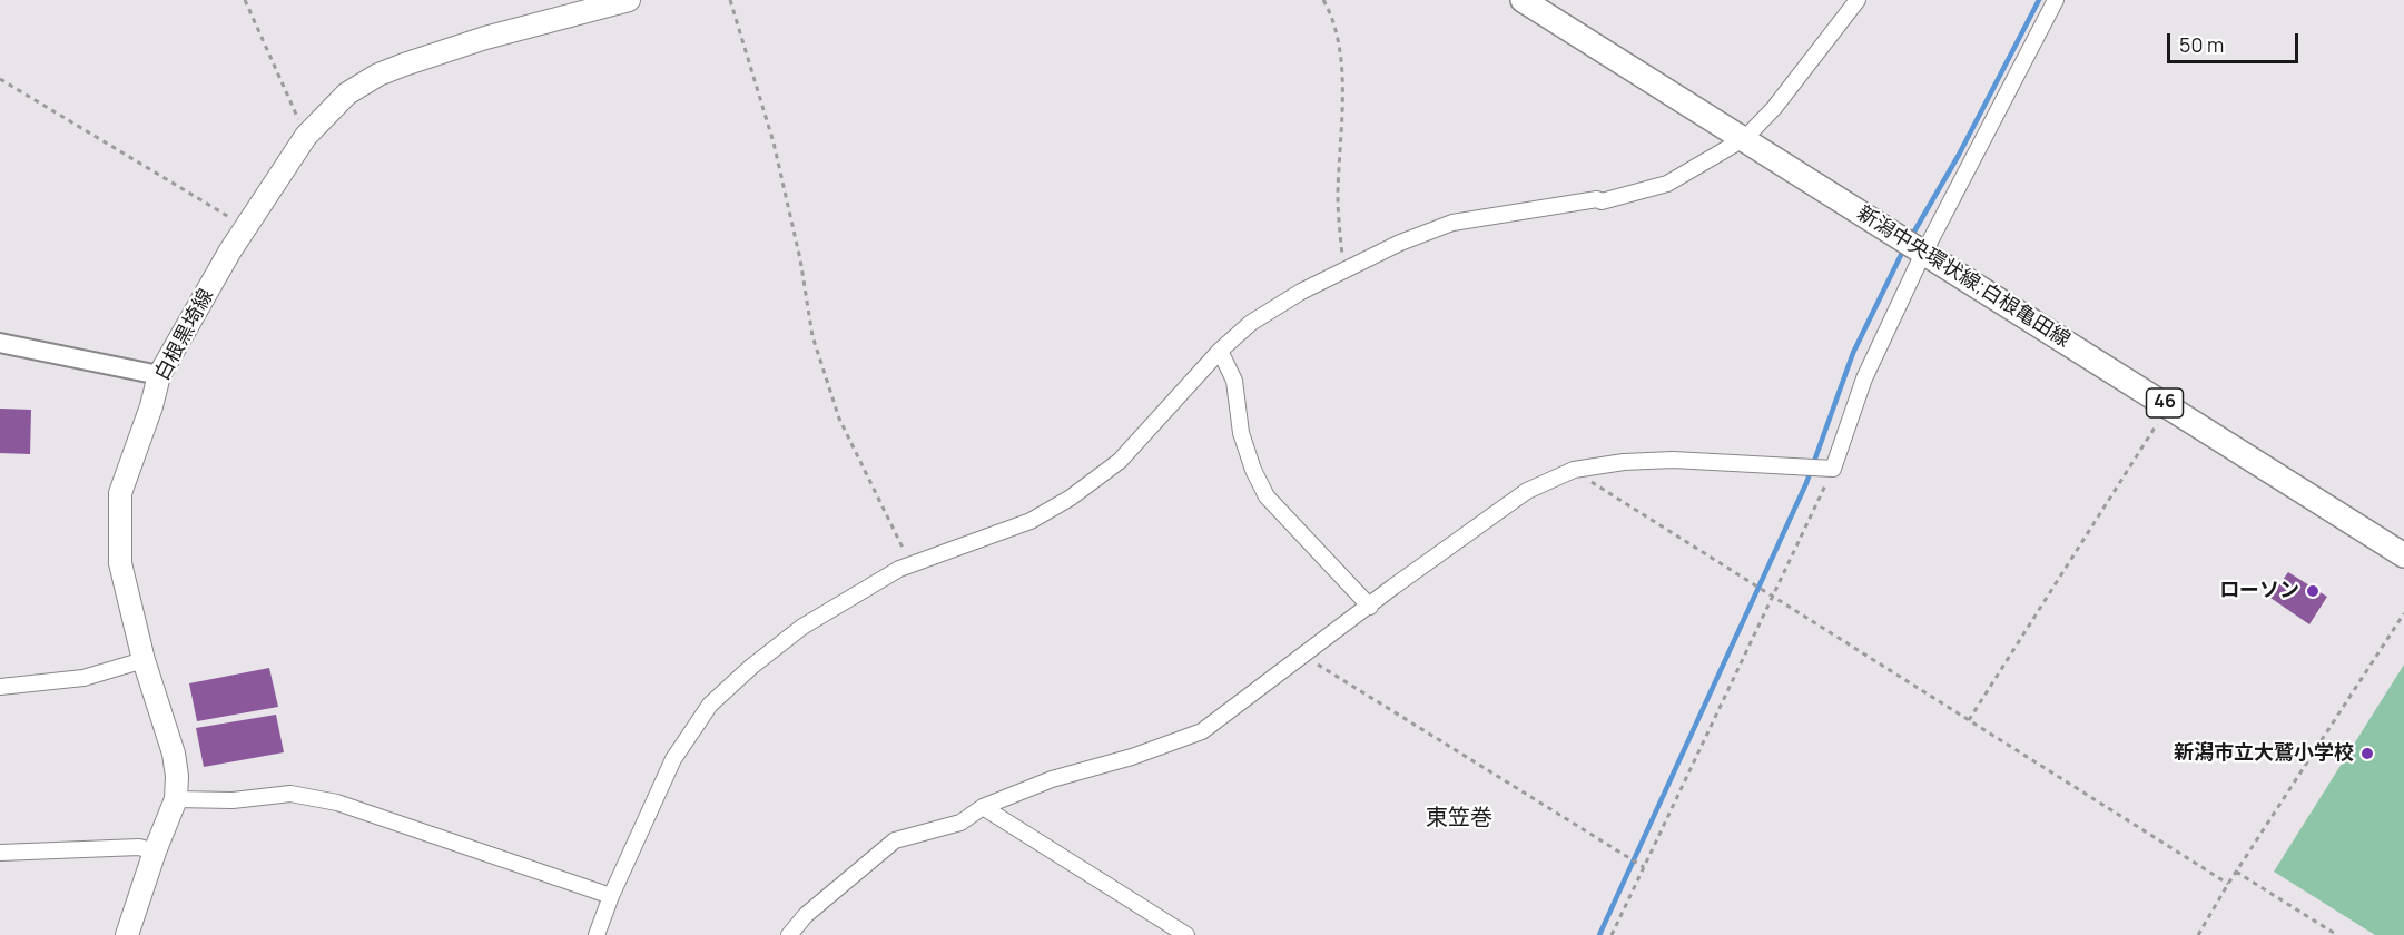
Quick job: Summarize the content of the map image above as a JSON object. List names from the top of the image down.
{
  "streets": {
    "main road": ["新潟中央環状線;白根亀田線", "白根黒埼線", "46"]
  },
  "districts": ["東笠巻"],
  "places": ["ローソン", "新潟市立大鷲小学校"],
  "scale_bar": "50 m"
}
